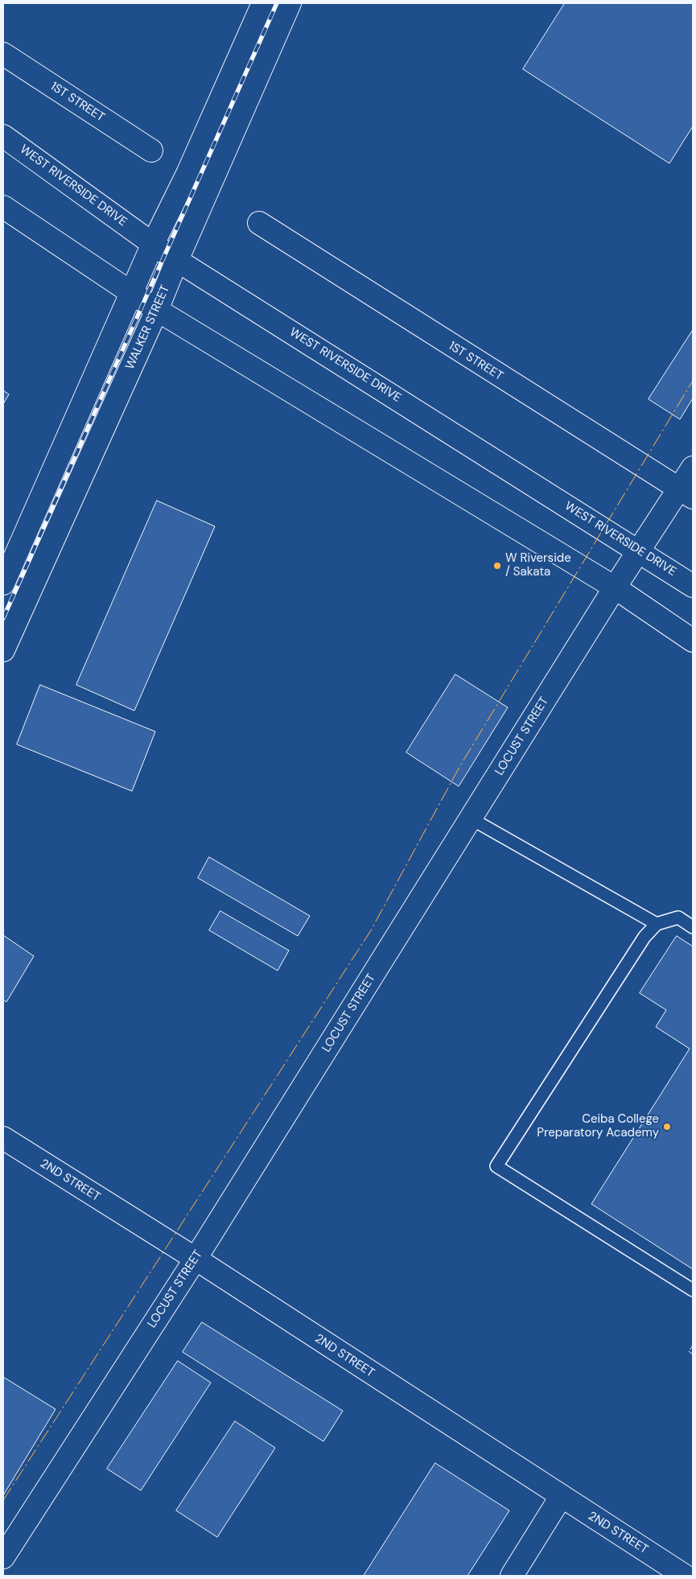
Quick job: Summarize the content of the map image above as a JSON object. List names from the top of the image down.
{
  "streets": {
    "main road": [
      "1ST STREET",
      "WEST RIVERSIDE DRIVE",
      "WALKER STREET",
      "LOCUST STREET",
      "2ND STREET"
    ]
  },
  "crossings": [
    ["1ST STREET", "LOCUST STREET"],
    ["WEST RIVERSIDE DRIVE", "WALKER STREET"],
    ["WEST RIVERSIDE DRIVE", "LOCUST STREET"],
    ["LOCUST STREET", "2ND STREET"]
  ],
  "places": ["W Riverside / Sakata", "Ceiba College Preparatory Academy"]
}
